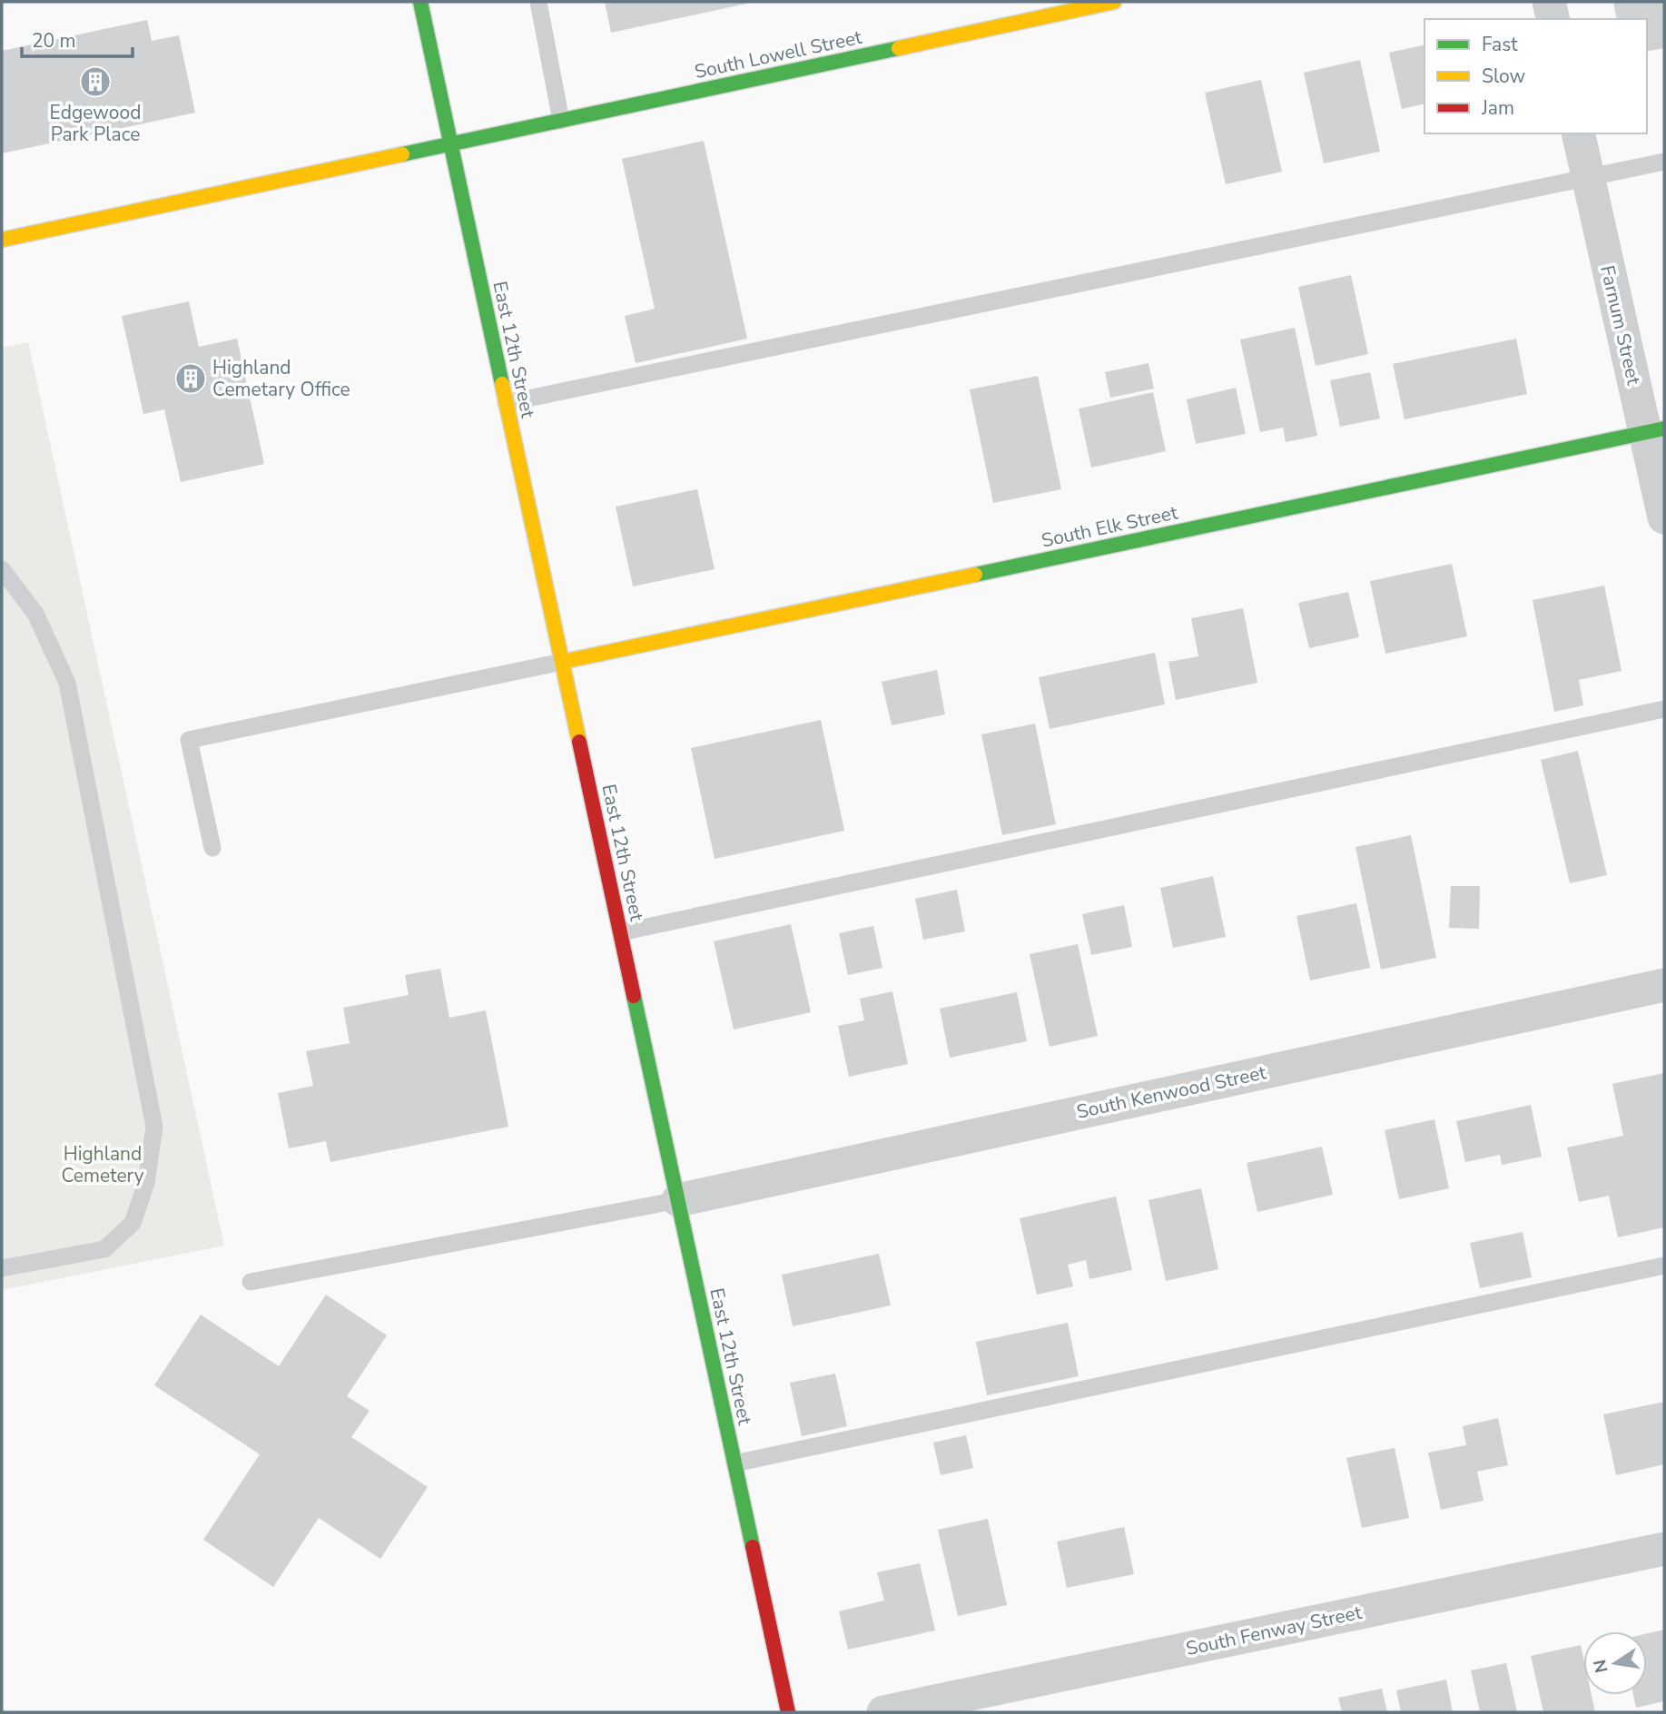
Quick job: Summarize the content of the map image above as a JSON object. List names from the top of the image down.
{
  "streets": {
    "street": [
      "South Lowell Street",
      "Farnum Street",
      "East 12th Street",
      "South Elk Street",
      "South Kenwood Street",
      "South Fenway Street"
    ]
  },
  "crossings": [
    ["South Lowell Street", "East 12th Street"],
    ["Farnum Street", "South Elk Street"],
    ["East 12th Street", "South Elk Street"],
    ["East 12th Street", "South Kenwood Street"]
  ],
  "parks": ["Highland Cemetery"],
  "places": {
    "building": ["Edgewood Park Place", "Highland Cemetary Office"]
  },
  "legend": ["Fast", "Slow", "Jam"],
  "scale_bar": "20 m",
  "north": "left"
}
